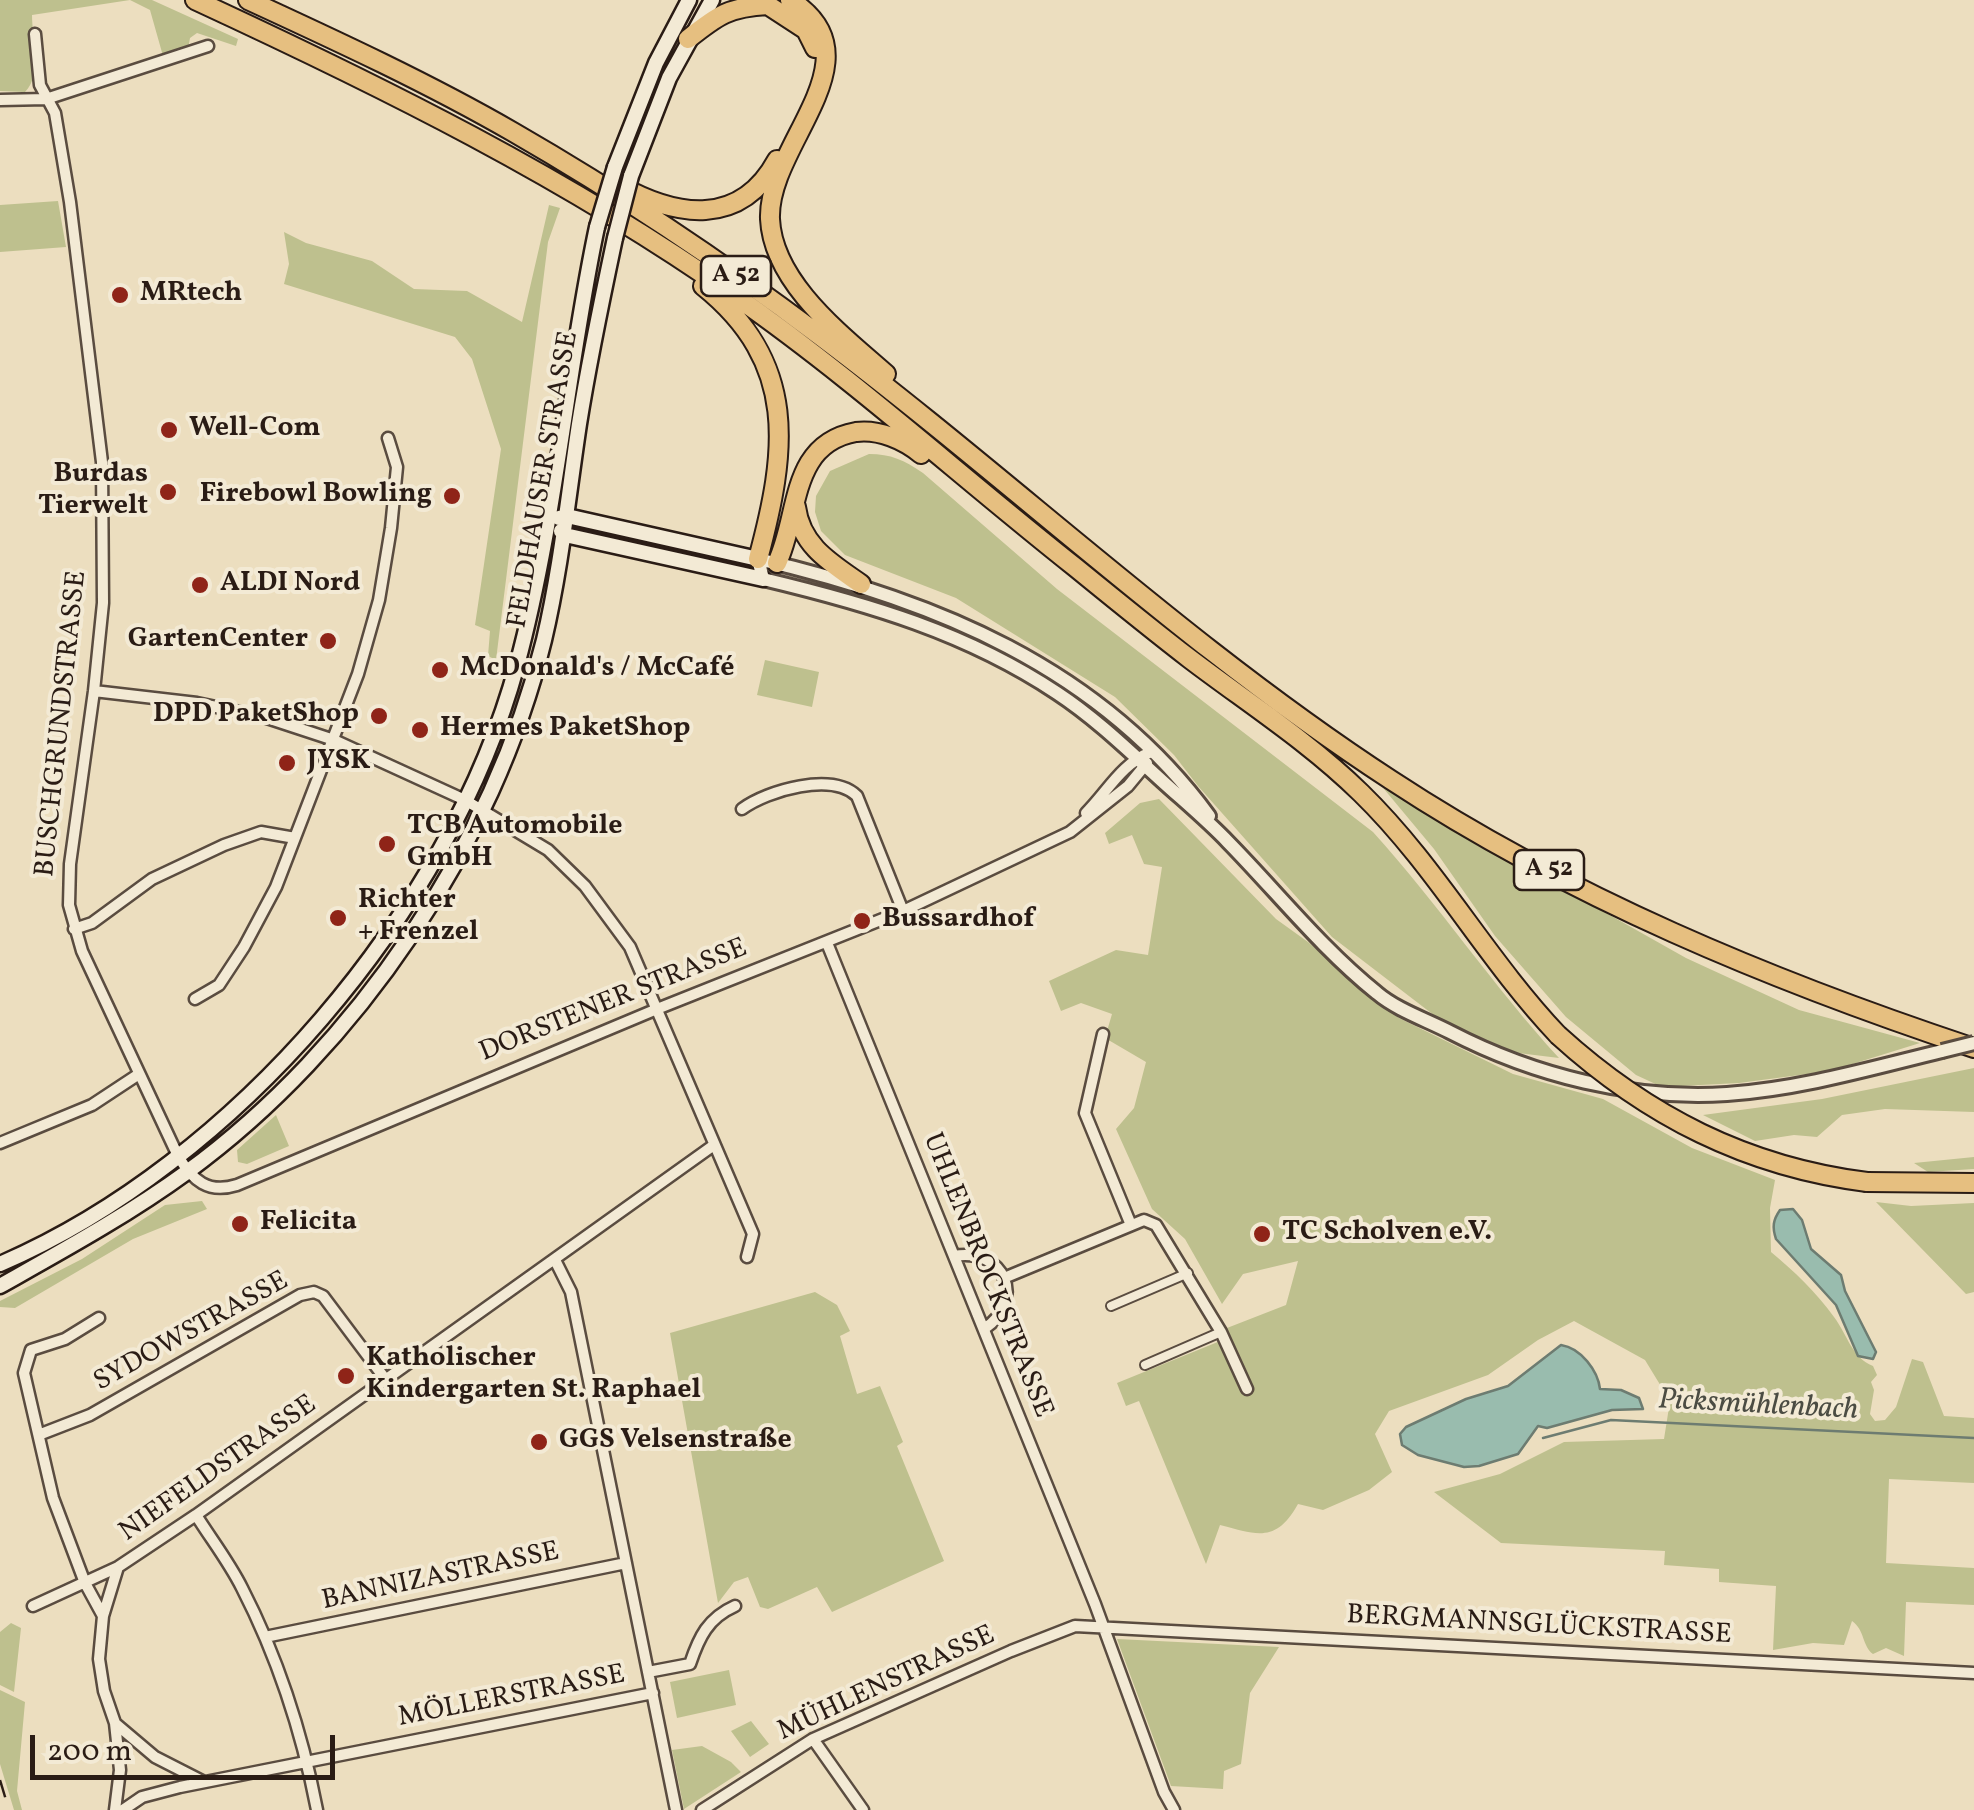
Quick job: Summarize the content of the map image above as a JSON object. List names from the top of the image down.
{
  "streets": {
    "highway": ["A 52"],
    "main road": ["FELDHAUSER STRASSE"],
    "street": [
      "BUSCHGRUNDSTRASSE",
      "DORSTENER STRASSE",
      "UHLENBROCKSTRASSE",
      "SYDOWSTRASSE",
      "NIEFELDSTRASSE",
      "BANNIZASTRASSE",
      "BERGMANNSGLÜCKSTRASSE",
      "MÜHLENSTRASSE",
      "MÖLLERSTRASSE"
    ]
  },
  "crossings": [
    ["FELDHAUSER STRASSE", "BUSCHGRUNDSTRASSE"],
    ["FELDHAUSER STRASSE", "DORSTENER STRASSE"],
    ["DORSTENER STRASSE", "UHLENBROCKSTRASSE"],
    ["UHLENBROCKSTRASSE", "BERGMANNSGLÜCKSTRASSE"],
    ["UHLENBROCKSTRASSE", "MÜHLENSTRASSE"],
    ["SYDOWSTRASSE", "NIEFELDSTRASSE"],
    ["BERGMANNSGLÜCKSTRASSE", "MÜHLENSTRASSE"]
  ],
  "water": ["Picksmühlenbach"],
  "places": [
    "MRtech",
    "Well-Com",
    "Burdas Tierwelt",
    "Firebowl Bowling",
    "ALDI Nord",
    "GartenCenter",
    "McDonald's / McCafé",
    "DPD PaketShop",
    "Hermes PaketShop",
    "JYSK",
    "TCB Automobile GmbH",
    "Richter + Frenzel",
    "Bussardhof",
    "Felicita",
    "TC Scholven e.V.",
    "Katholischer Kindergarten St. Raphael",
    "GGS Velsenstraße"
  ],
  "scale_bar": "200 m"
}
